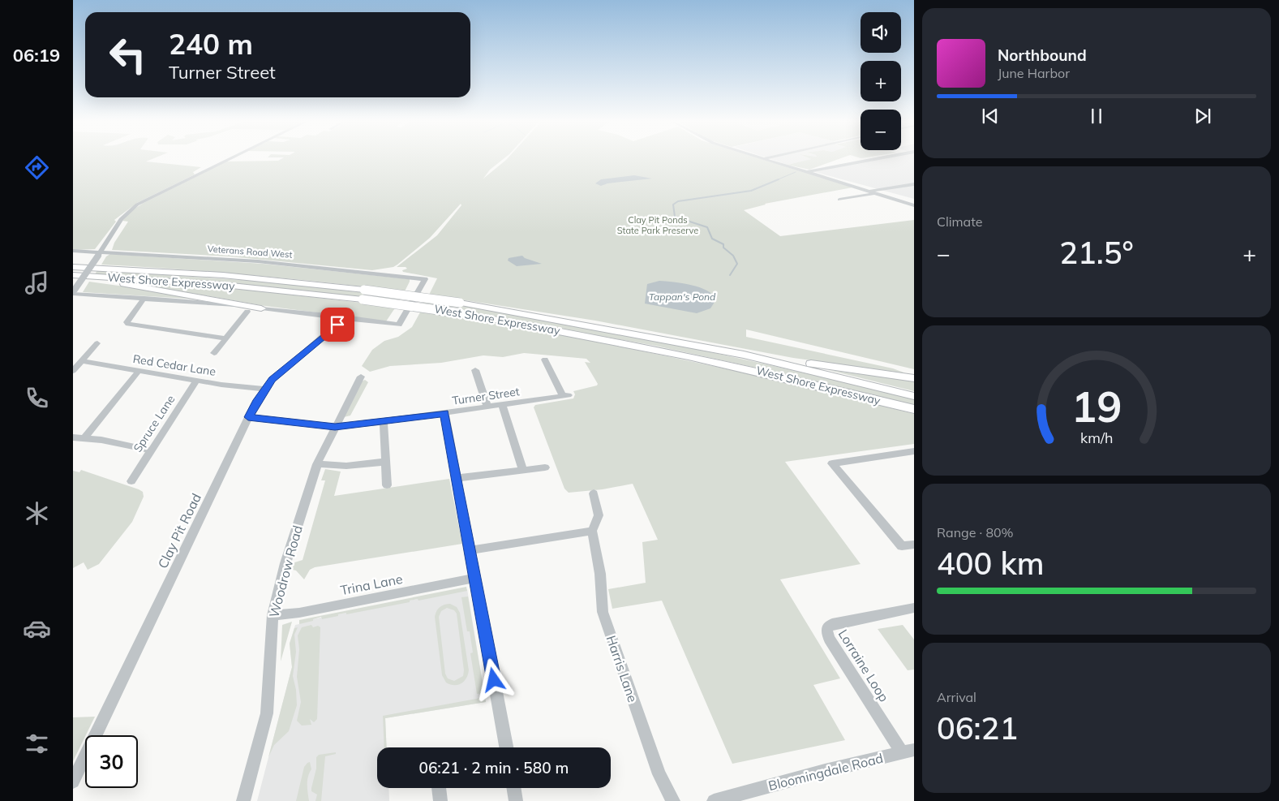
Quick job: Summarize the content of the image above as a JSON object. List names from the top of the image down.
{
  "streets": {
    "highway": ["West Shore Expressway"],
    "street": [
      "Veterans Road West",
      "Red Cedar Lane",
      "Turner Street",
      "Spruce Lane",
      "Clay Pit Road",
      "Woodrow Road",
      "Trina Lane",
      "Lorraine Loop",
      "Harris Lane",
      "Bloomingdale Road"
    ]
  },
  "crossings": [
    ["Veterans Road West", "Clay Pit Road"],
    ["Red Cedar Lane", "Spruce Lane"],
    ["Red Cedar Lane", "Clay Pit Road"],
    ["Turner Street", "Clay Pit Road"],
    ["Turner Street", "Woodrow Road"],
    ["Woodrow Road", "Trina Lane"],
    ["Lorraine Loop", "Bloomingdale Road"]
  ],
  "water": ["Tappan's Pond"],
  "parks": ["Clay Pit Ponds State Park Preserve"],
  "page": {
    "tabs": "06:19",
    "map_buttons": ["+", "−"],
    "turn": ["240 m", "Turner Street"],
    "song": ["Northbound", "June Harbor"],
    "tile": [
      "Climate",
      ["Range · 80%", "400 km"],
      ["Arrival", "06:21"]
    ],
    "heat": ["−", "21.5°", "+"],
    "limit": "30",
    "trip": "06:21 · 2 min · 580 m",
    "gauge": ["19", "km/h"]
  }
}
